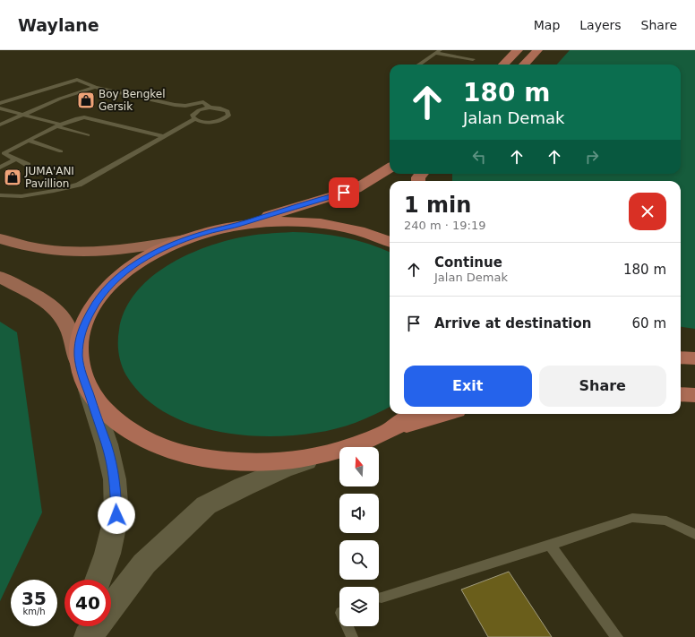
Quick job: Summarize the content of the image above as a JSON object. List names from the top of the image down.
{
  "places": {
    "shop": ["Boy Bengkel Gersik", "JUMA'ANI Pavillion"]
  },
  "north": "top",
  "page": {
    "header": "Waylane",
    "nav": ["Map", "Layers", "Share"],
    "turn": ["180 m", "Jalan Demak"],
    "heading": ["1 min", "240 m · 19:19"],
    "list": [
      {
        "name": "Continue",
        "note": "Jalan Demak",
        "value": "180 m"
      },
      {
        "name": "Arrive at destination",
        "value": "60 m"
      }
    ],
    "buttons": ["Exit", "Share"],
    "speed": "35 km/h",
    "limit": "40"
  }
}
